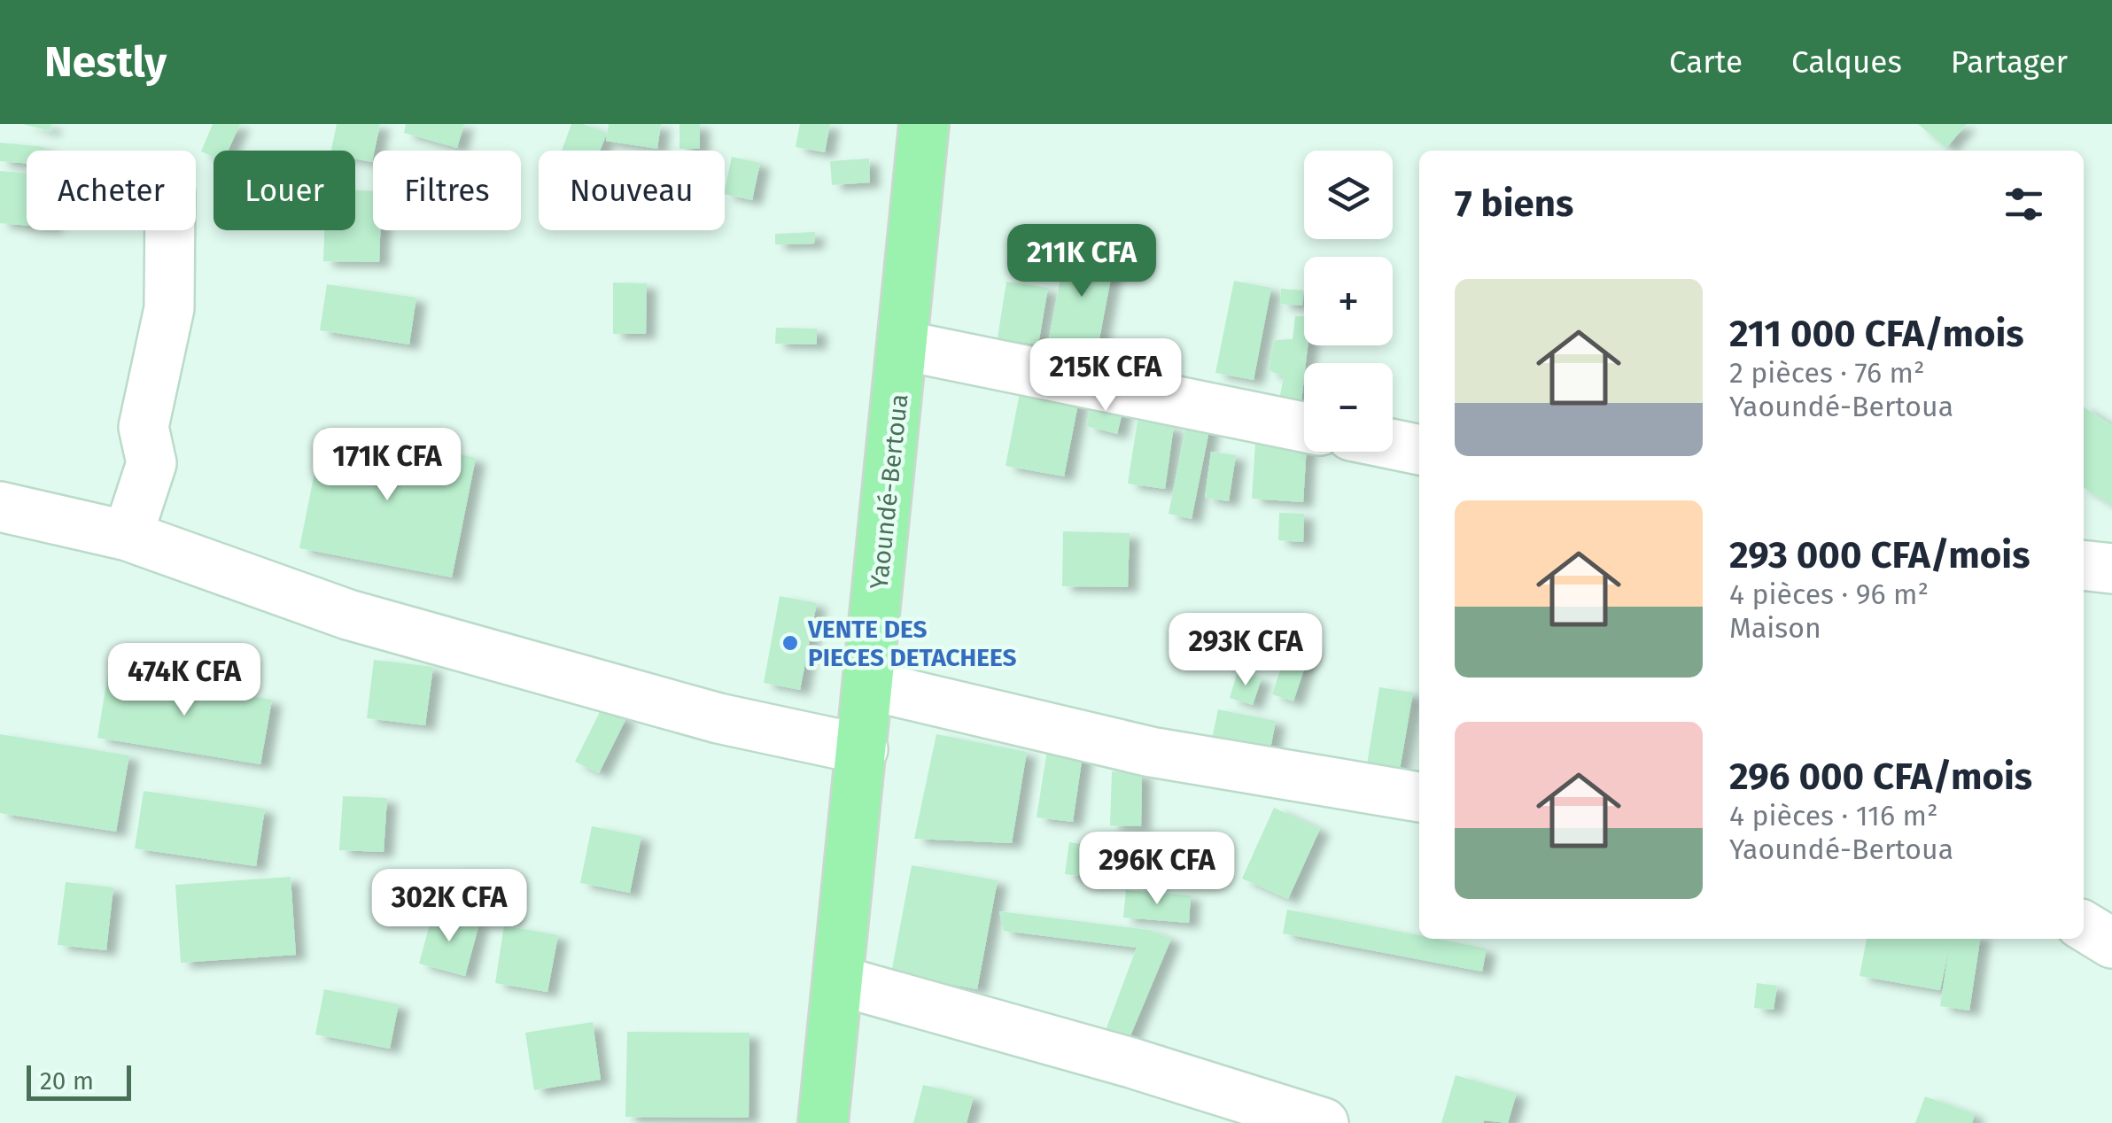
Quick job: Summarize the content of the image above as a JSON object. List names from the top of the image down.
{
  "streets": {
    "highway": ["Yaoundé-Bertoua"]
  },
  "places": ["VENTE DES PIECES DETACHEES"],
  "scale_bar": "20 m",
  "page": {
    "header": "Nestly",
    "nav": ["Carte", "Calques", "Partager"],
    "map_buttons": ["+", "−"],
    "chip": [
      "Acheter",
      "Louer",
      "Filtres",
      "Nouveau"
    ],
    "heading": "7 biens",
    "price": [
      "211K CFA",
      "215K CFA",
      "171K CFA",
      "293K CFA",
      "474K CFA",
      "296K CFA",
      "302K CFA"
    ],
    "list": [
      {
        "name": "211 000 CFA/mois",
        "note": "2 pièces · 76 m² · Yaoundé-Bertoua"
      },
      {
        "name": "293 000 CFA/mois",
        "note": "4 pièces · 96 m² · Maison"
      },
      {
        "name": "296 000 CFA/mois",
        "note": "4 pièces · 116 m² · Yaoundé-Bertoua"
      }
    ],
    "scale": "20 m"
  }
}
